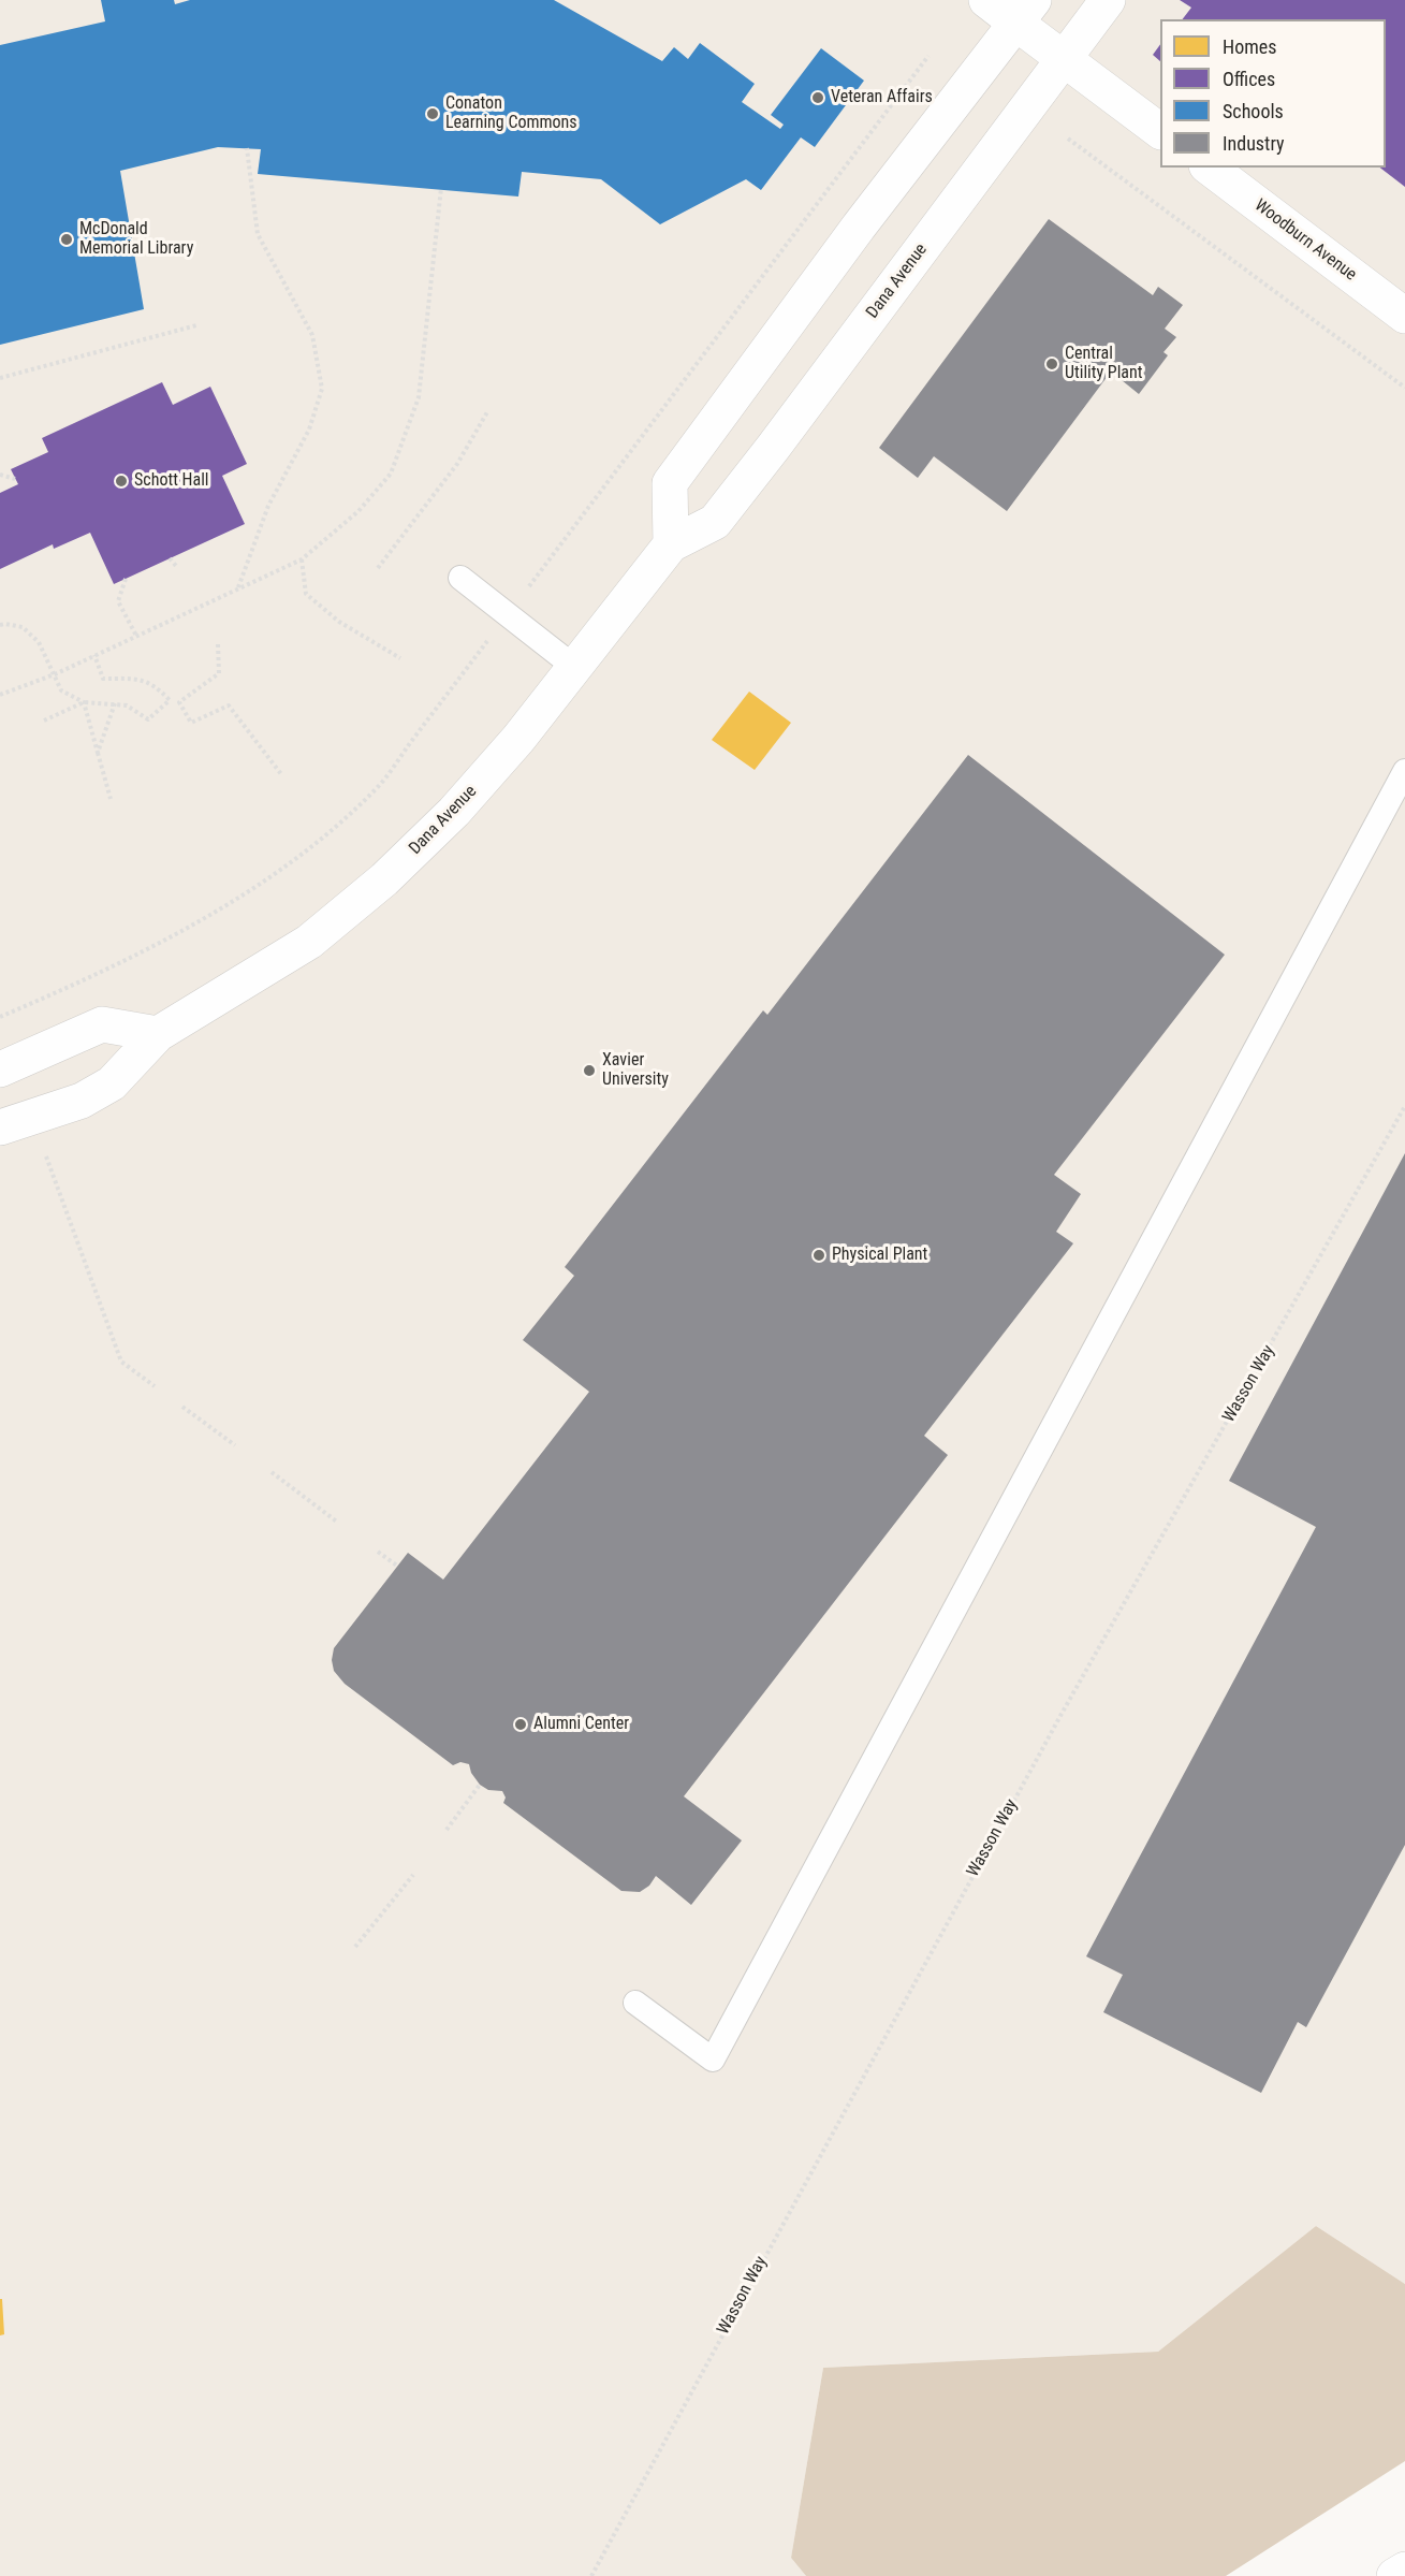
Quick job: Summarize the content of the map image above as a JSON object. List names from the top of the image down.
{
  "streets": {
    "main road": ["Woodburn Avenue", "Dana Avenue"],
    "path": ["Wasson Way"]
  },
  "places": [
    "Veteran Affairs",
    "Conaton Learning Commons",
    "McDonald Memorial Library",
    "Central Utility Plant",
    "Schott Hall",
    "Xavier University",
    "Physical Plant",
    "Alumni Center"
  ],
  "legend": [
    "Homes",
    "Offices",
    "Schools",
    "Industry"
  ]
}
